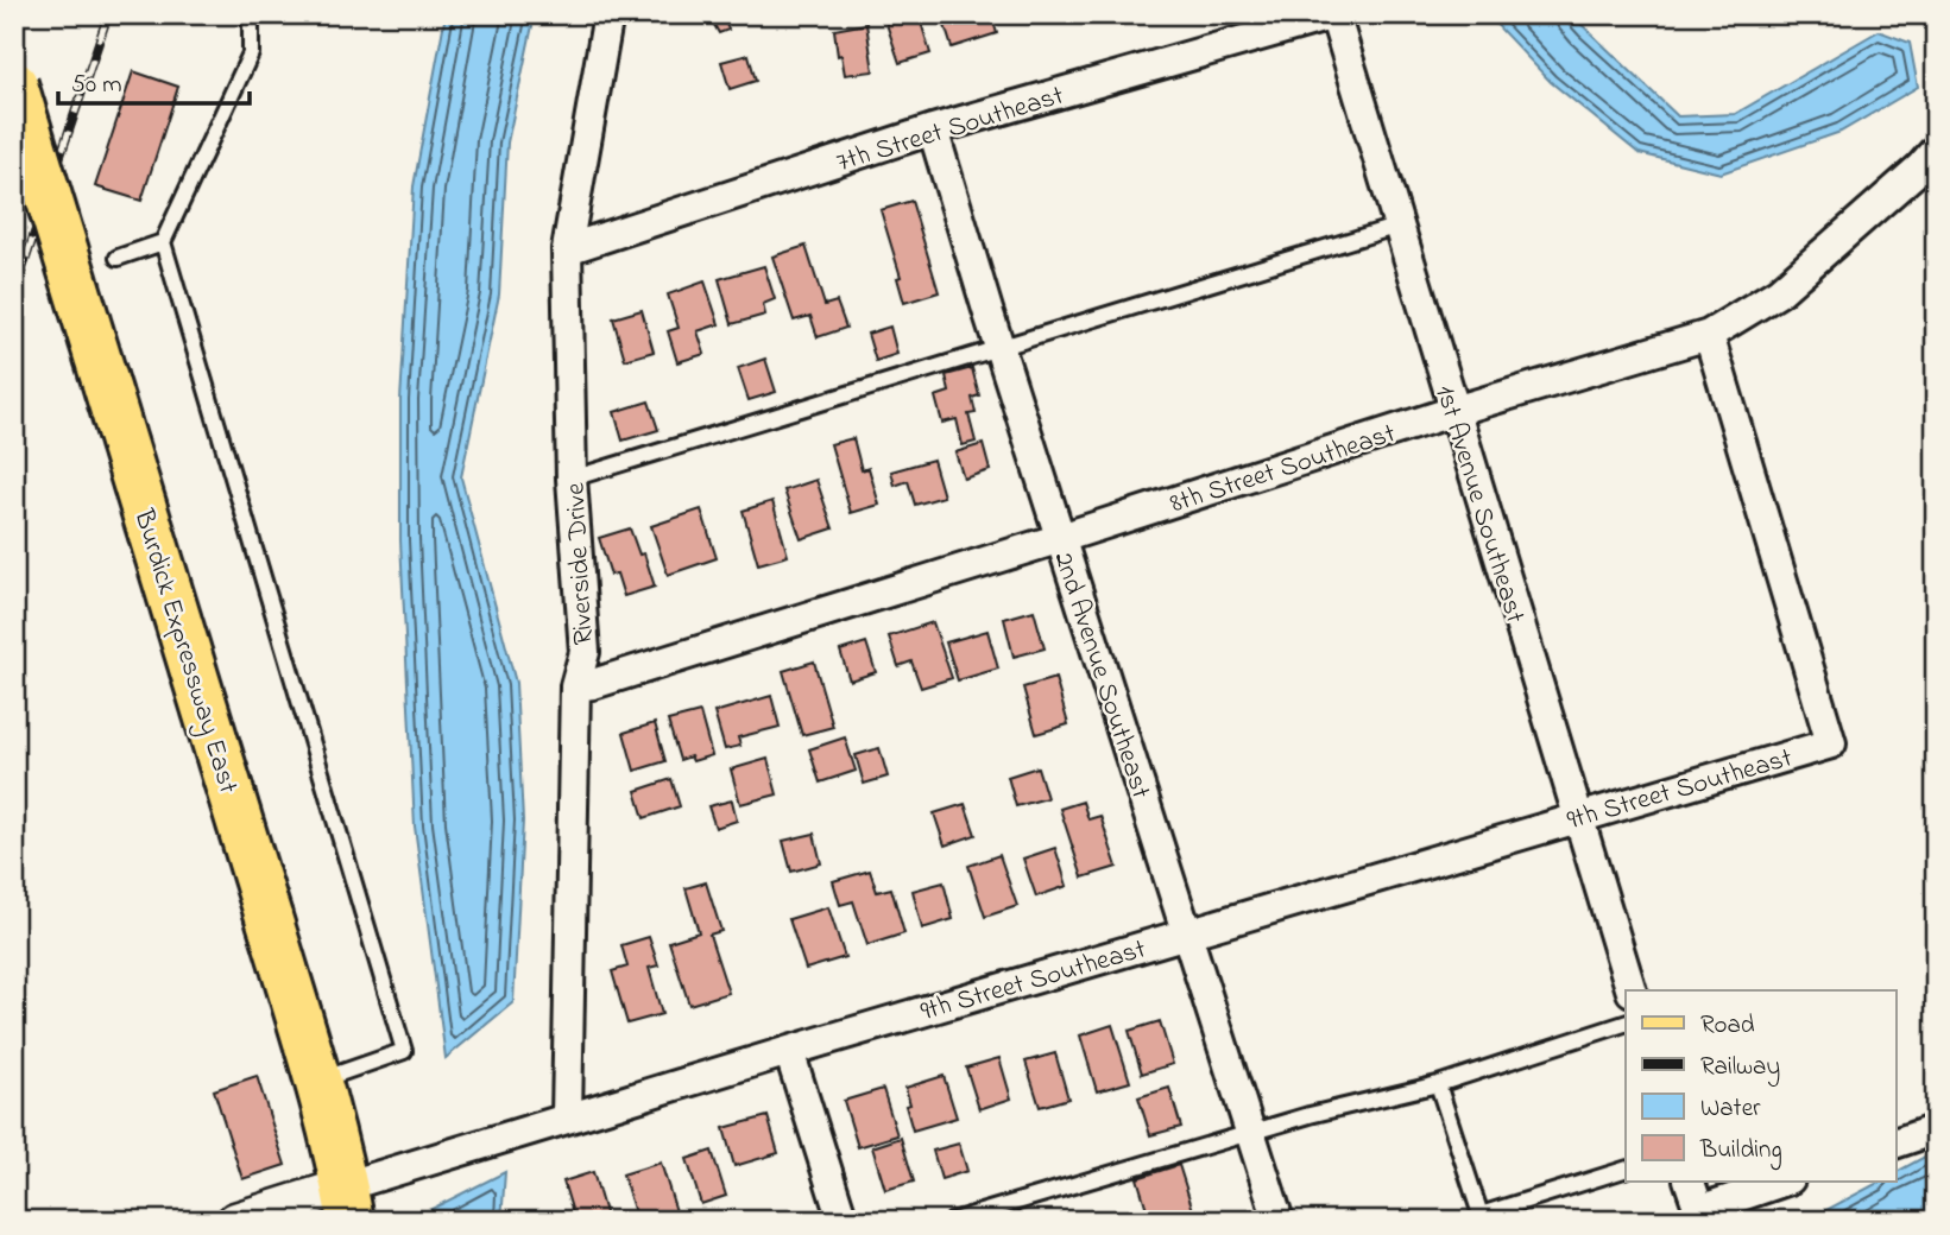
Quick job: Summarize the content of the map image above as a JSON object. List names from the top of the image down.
{
  "streets": {
    "main road": ["Burdick Expressway East"],
    "street": [
      "7th Street Southeast",
      "8th Street Southeast",
      "1st Avenue Southeast",
      "Riverside Drive",
      "2nd Avenue Southeast",
      "9th Street Southeast"
    ]
  },
  "crossings": [
    ["7th Street Southeast", "1st Avenue Southeast"],
    ["7th Street Southeast", "Riverside Drive"],
    ["7th Street Southeast", "2nd Avenue Southeast"],
    ["8th Street Southeast", "1st Avenue Southeast"],
    ["8th Street Southeast", "Riverside Drive"],
    ["8th Street Southeast", "2nd Avenue Southeast"],
    ["8th Street Southeast", "9th Street Southeast"],
    ["1st Avenue Southeast", "9th Street Southeast"],
    ["Riverside Drive", "9th Street Southeast"],
    ["Burdick Expressway East", "9th Street Southeast"],
    ["2nd Avenue Southeast", "9th Street Southeast"]
  ],
  "legend": [
    "Road",
    "Railway",
    "Water",
    "Building"
  ],
  "scale_bar": "50 m"
}
